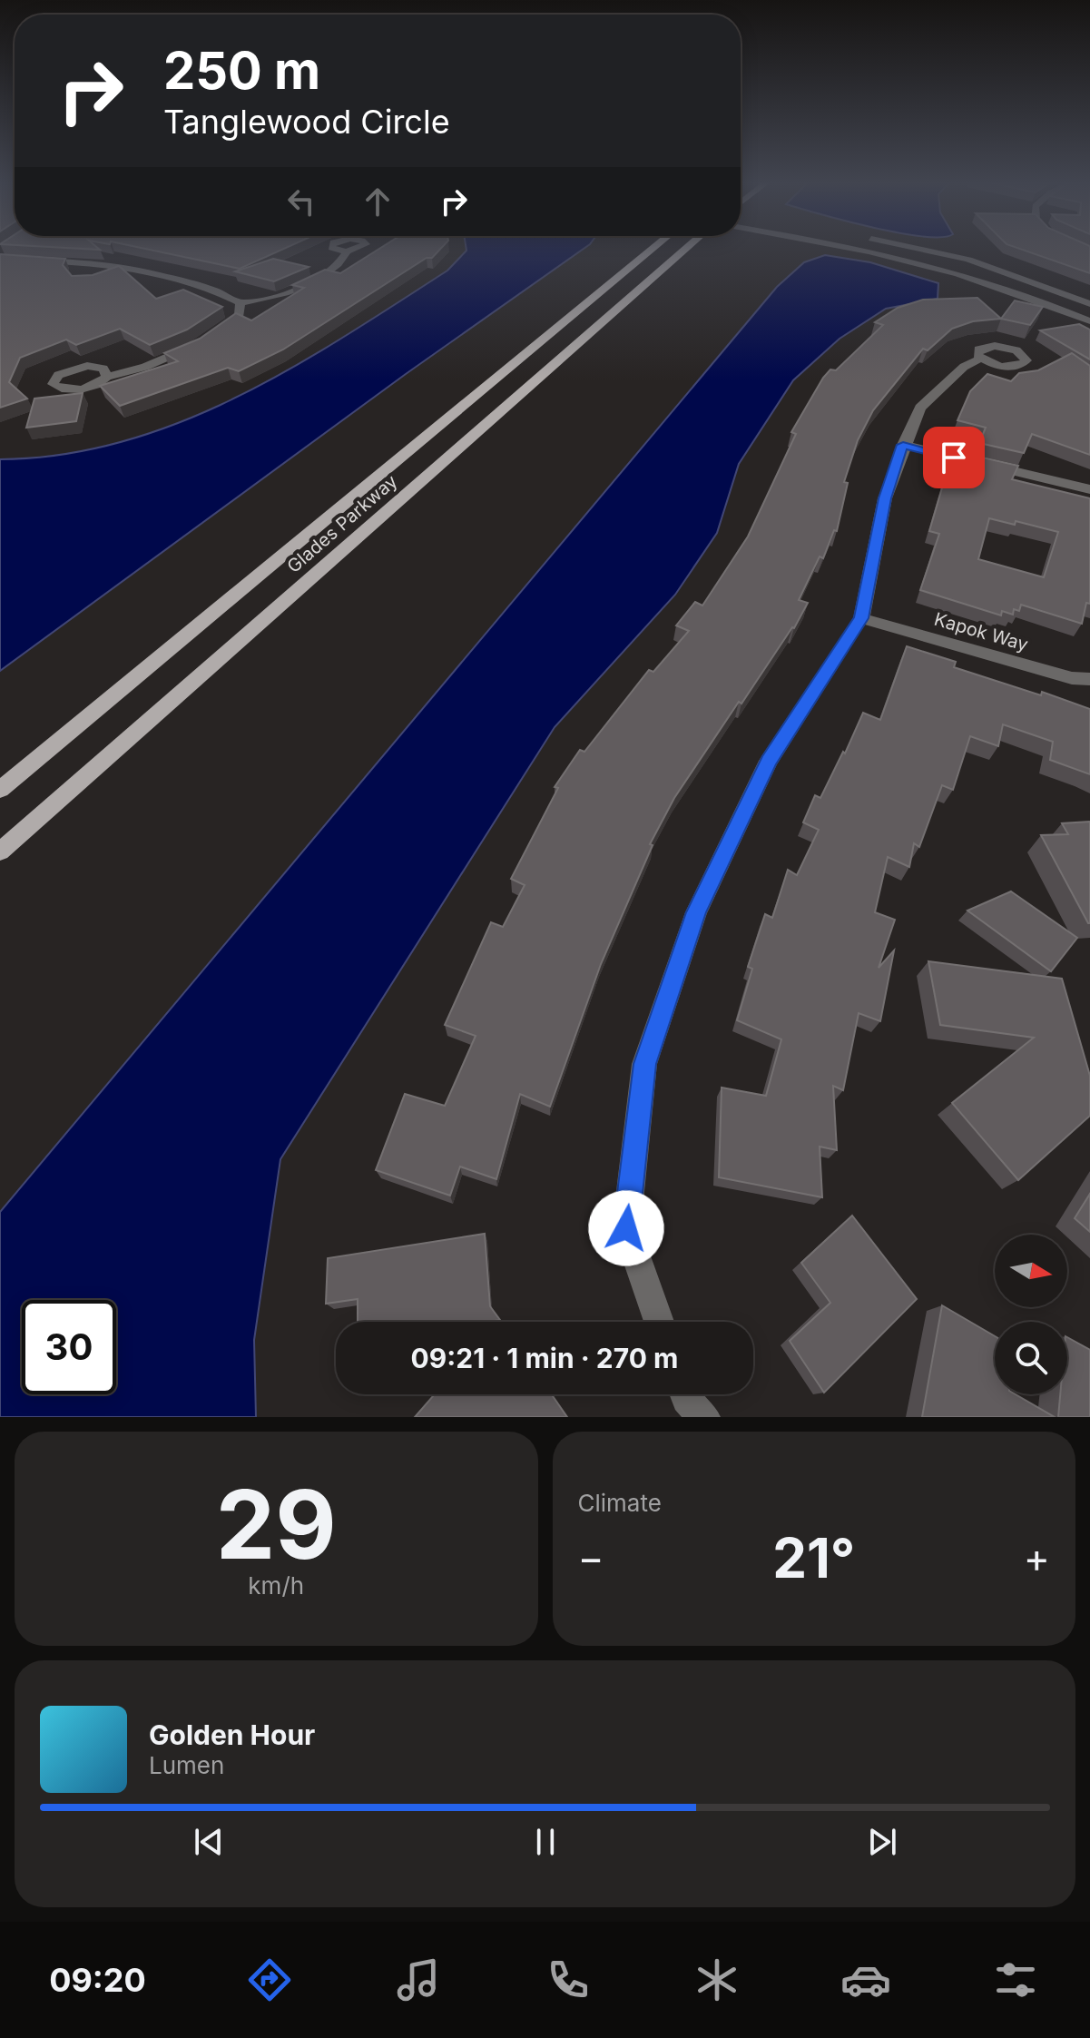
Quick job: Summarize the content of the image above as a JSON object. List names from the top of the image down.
{
  "streets": {
    "main road": ["Glades Parkway"],
    "street": ["Kapok Way"]
  },
  "north": "right",
  "page": {
    "turn": ["250 m", "Tanglewood Circle"],
    "limit": "30",
    "trip": "09:21 · 1 min · 270 m",
    "tile": [
      ["29", "km/h"],
      "Climate"
    ],
    "heat": ["−", "21°", "+"],
    "song": ["Golden Hour", "Lumen"],
    "tabs": "09:20"
  }
}
